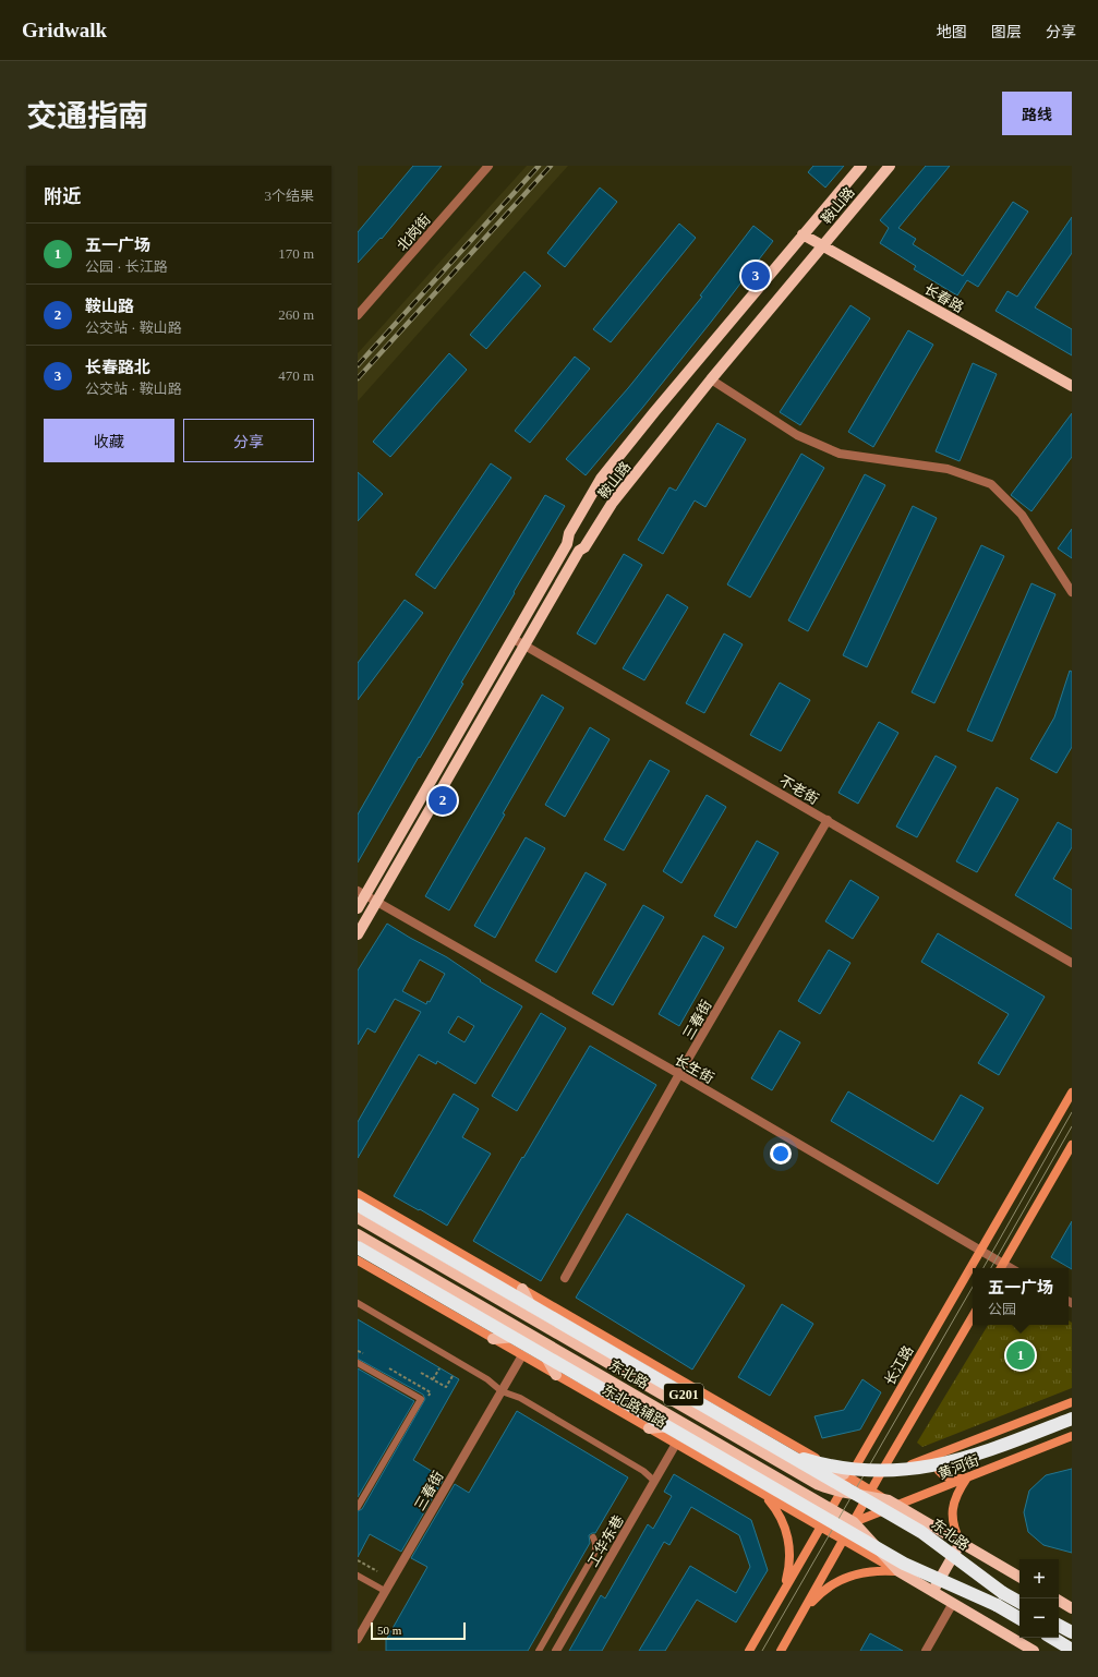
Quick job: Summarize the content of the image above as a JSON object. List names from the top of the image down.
{
  "streets": {
    "highway": ["东北路", "G201"],
    "main road": [
      "鞍山路",
      "长春路",
      "长江路",
      "东北路辅路",
      "黄河街"
    ],
    "street": [
      "北岗街",
      "不老街",
      "三春街",
      "长生街",
      "工华东巷"
    ]
  },
  "crossings": [
    ["鞍山路", "长春路"],
    ["鞍山路", "不老街"],
    ["鞍山路", "长生街"],
    ["不老街", "三春街"],
    ["三春街", "长生街"],
    ["三春街", "东北路辅路"],
    ["长生街", "长江路"],
    ["长江路", "东北路"],
    ["长江路", "东北路辅路"],
    ["东北路", "东北路辅路"],
    ["东北路", "黄河街"],
    ["东北路辅路", "工华东巷"]
  ],
  "scale_bar": "50 m",
  "page": {
    "header": "Gridwalk",
    "nav": ["地图", "图层", "分享"],
    "title": "交通指南",
    "buttons": [
      "路线",
      ["收藏", "分享"]
    ],
    "heading": ["附近", "3个结果"],
    "list": [
      {
        "mark": "1",
        "name": "五一广场",
        "note": "公园 · 长江路",
        "value": "170 m"
      },
      {
        "mark": "2",
        "name": "鞍山路",
        "note": "公交站 · 鞍山路",
        "value": "260 m"
      },
      {
        "mark": "3",
        "name": "长春路北",
        "note": "公交站 · 鞍山路",
        "value": "470 m"
      }
    ],
    "pins": ["3", "2", "1"],
    "popup": ["五一广场", "公园"],
    "map_buttons": ["+", "−"],
    "scale": "50 m"
  }
}
